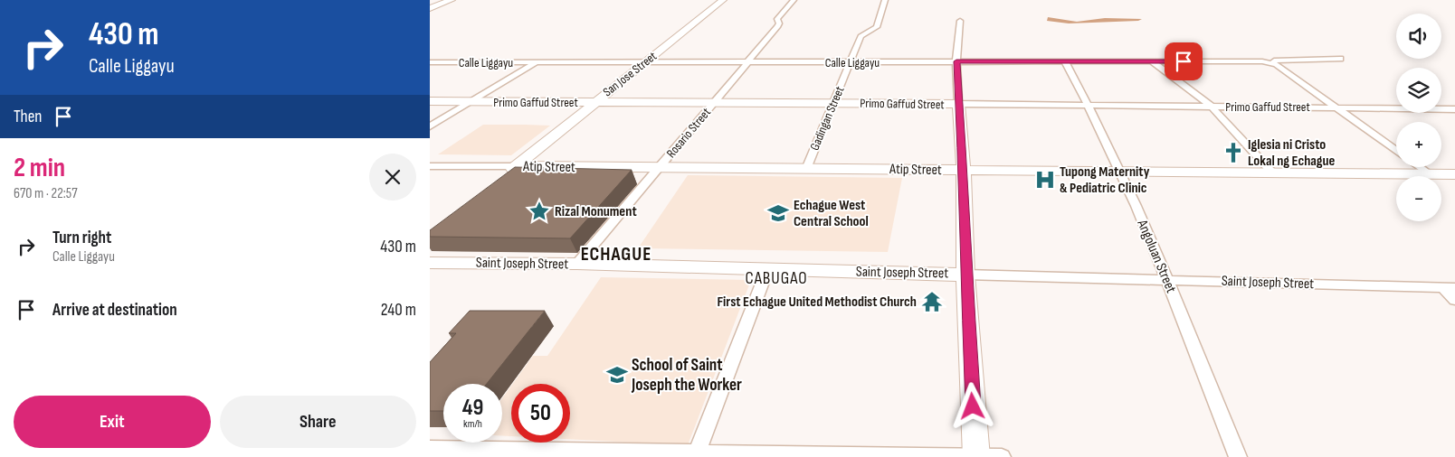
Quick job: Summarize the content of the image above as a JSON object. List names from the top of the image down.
{
  "streets": {
    "main road": [
      "San Jose Street",
      "Primo Gaffud Street",
      "Atip Street",
      "Saint Joseph Street"
    ],
    "street": [
      "Calle Liggayu",
      "Gadingan Street",
      "Rosario Street",
      "Angoluan Street"
    ]
  },
  "crossings": [
    ["Calle Liggayu", "San Jose Street"],
    ["Calle Liggayu", "Gadingan Street"],
    ["Calle Liggayu", "Rosario Street"],
    ["Calle Liggayu", "Angoluan Street"],
    ["San Jose Street", "Primo Gaffud Street"],
    ["San Jose Street", "Atip Street"],
    ["Primo Gaffud Street", "Gadingan Street"],
    ["Primo Gaffud Street", "Rosario Street"],
    ["Primo Gaffud Street", "Angoluan Street"],
    ["Gadingan Street", "Atip Street"],
    ["Rosario Street", "Atip Street"],
    ["Rosario Street", "Saint Joseph Street"],
    ["Atip Street", "Angoluan Street"],
    ["Angoluan Street", "Saint Joseph Street"]
  ],
  "districts": ["ECHAGUE", "CABUGAO"],
  "places": {
    "church": ["Iglesia ni Cristo Lokal ng Echague"],
    "hospital": ["Tupong Maternity & Pediatric Clinic"],
    "place": ["Rizal Monument"],
    "school or university": ["Echague West Central School", "School of Saint Joseph the Worker"],
    "temple": ["First Echague United Methodist Church"]
  },
  "page": {
    "turn": ["430 m", "Calle Liggayu"],
    "map_buttons": ["+", "−"],
    "then": "Then",
    "heading": ["2 min", "670 m · 22:57"],
    "list": [
      {
        "name": "Turn right",
        "note": "Calle Liggayu",
        "value": "430 m"
      },
      {
        "name": "Arrive at destination",
        "value": "240 m"
      }
    ],
    "speed": "49 km/h",
    "limit": "50",
    "buttons": ["Exit", "Share"]
  }
}
